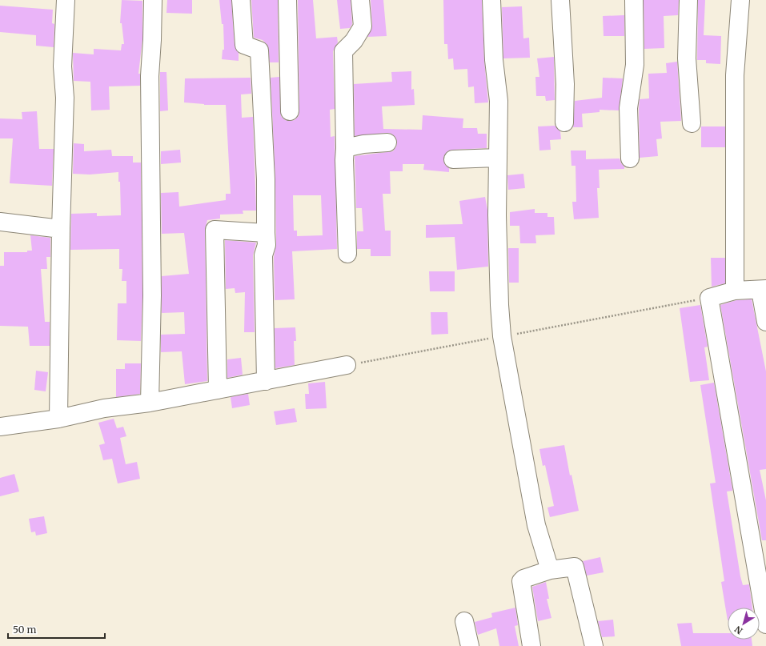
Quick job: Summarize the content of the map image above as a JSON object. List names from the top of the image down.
{
  "scale_bar": "50 m",
  "north": "bottom left"
}
